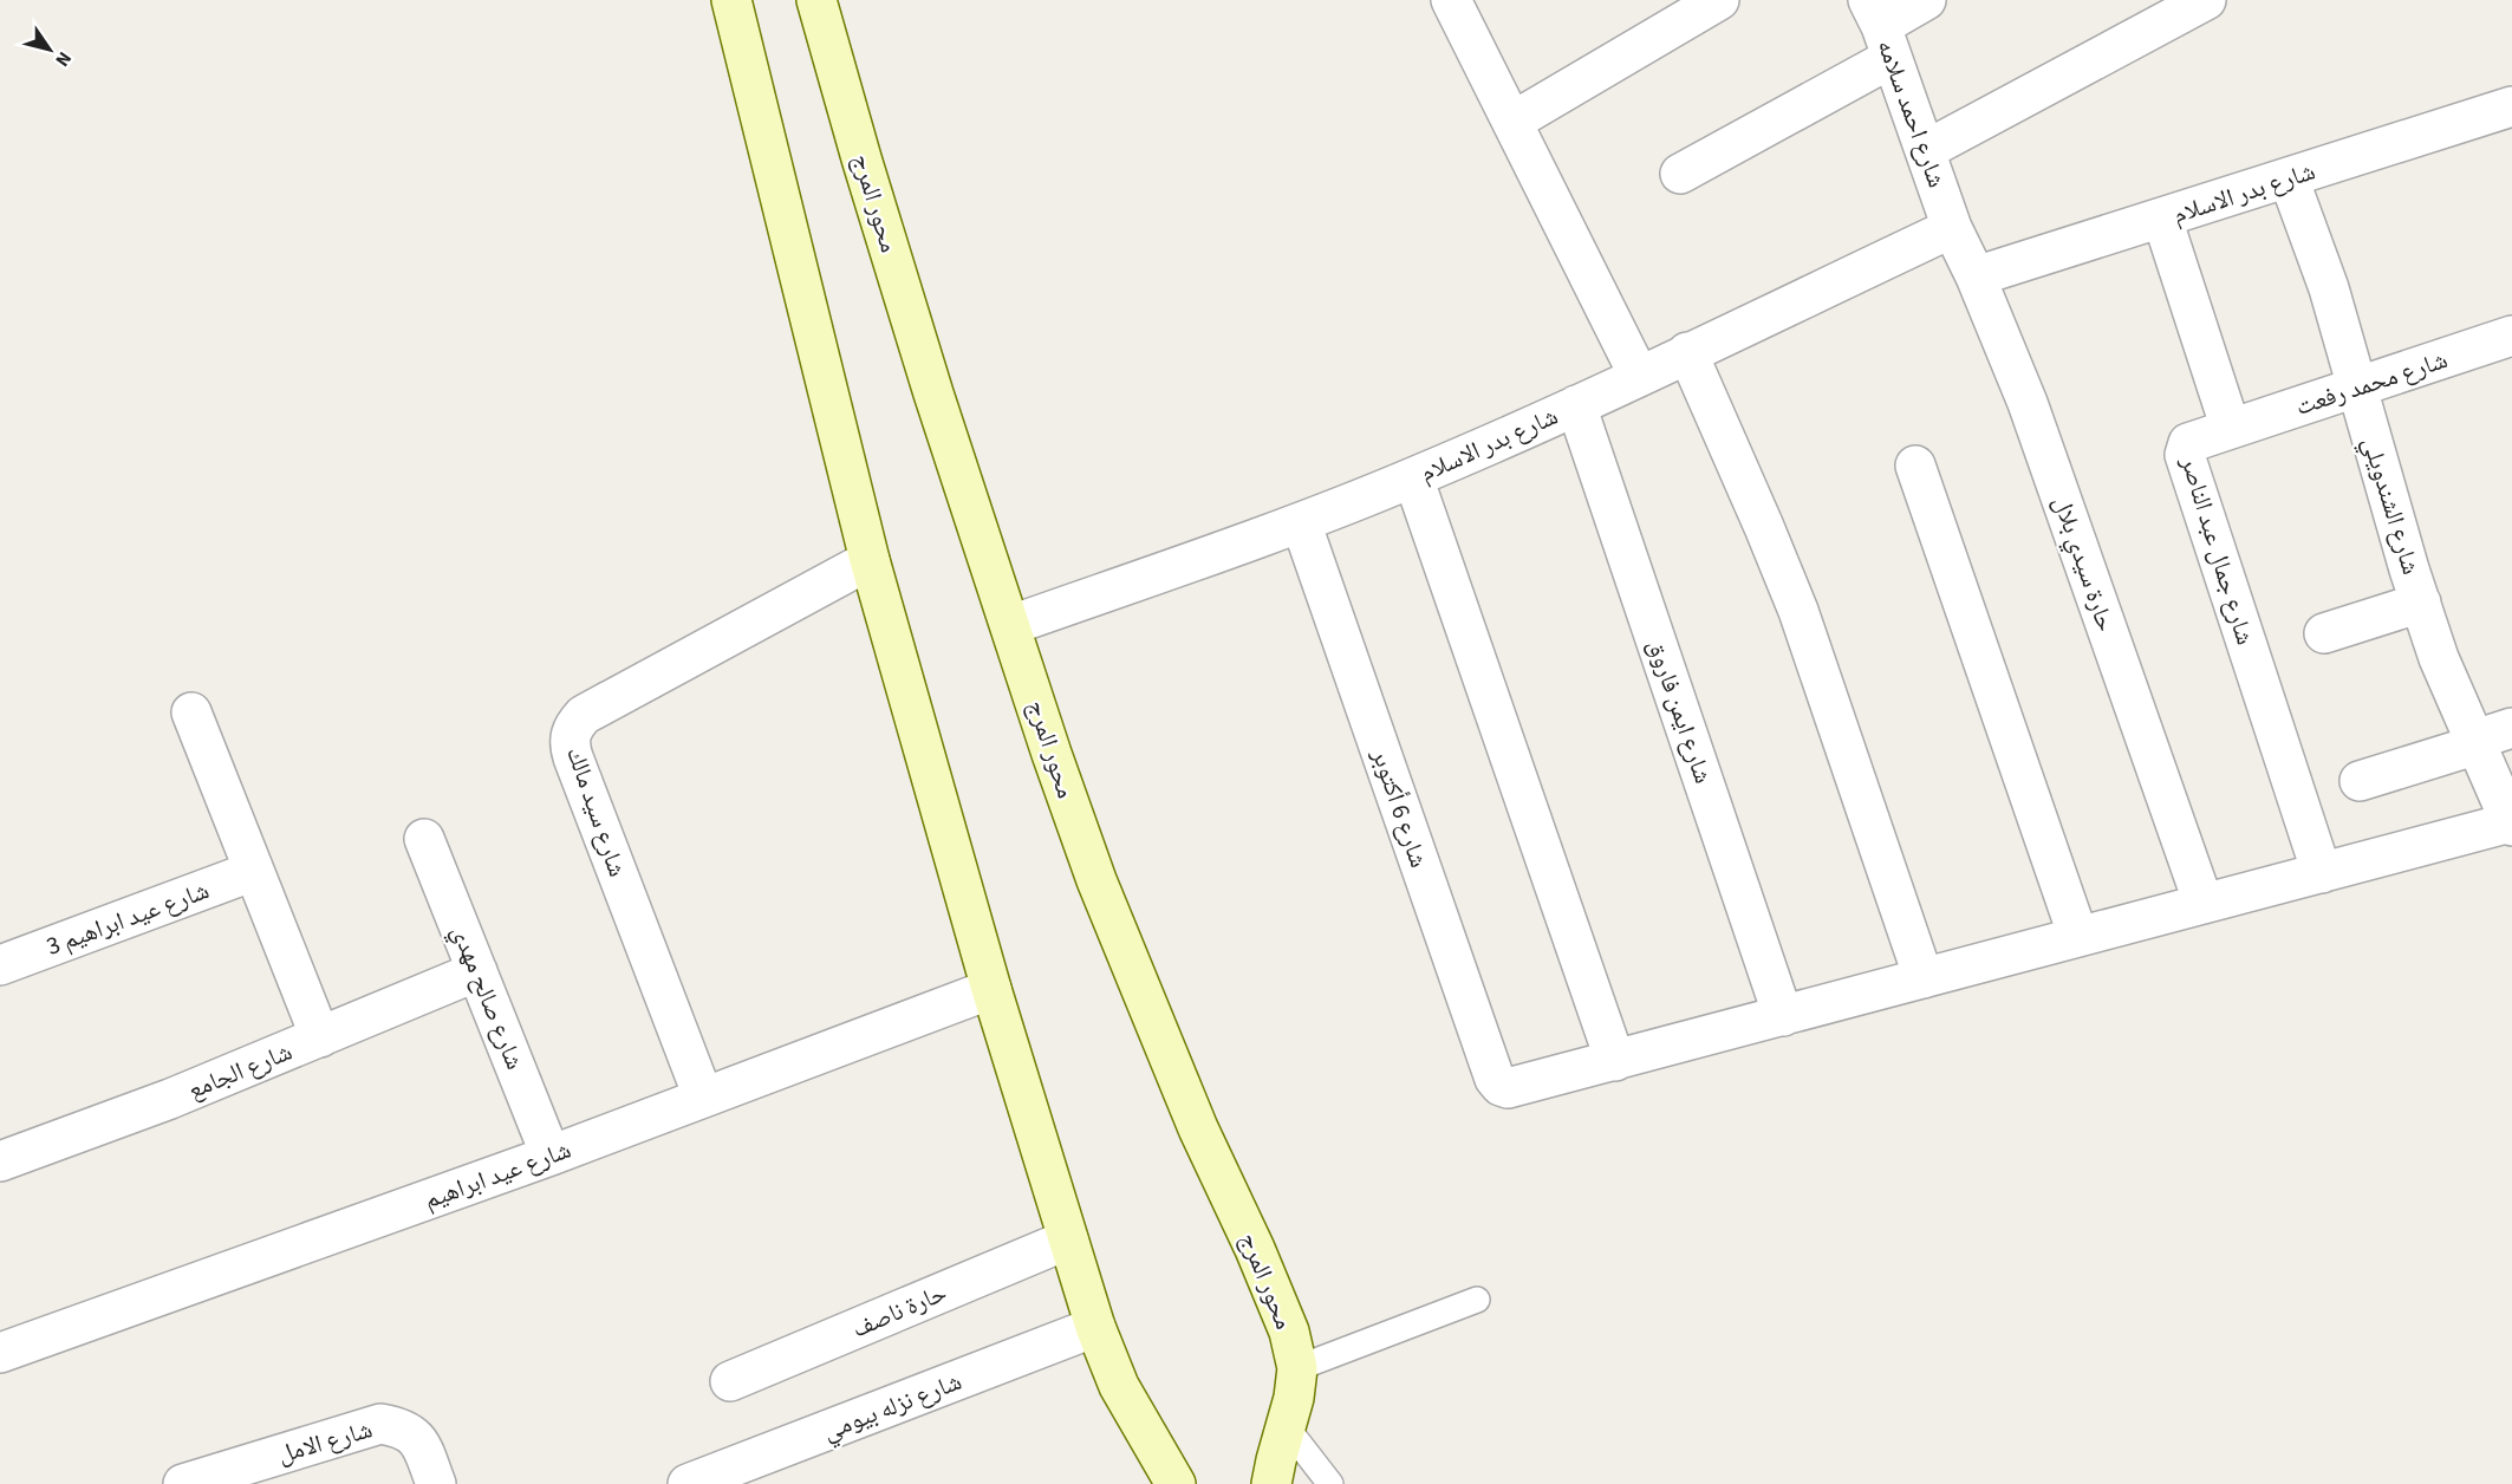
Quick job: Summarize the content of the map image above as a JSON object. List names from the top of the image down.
{
  "streets": {
    "main road": ["محور المرج"],
    "street": [
      "شارع احمد سلامه",
      "شارع بدر الاسلام",
      "شارع محمد رفعت",
      "شارع الشندويلي",
      "شارع جمال عبد الناصر",
      "حارة سيدي بلال",
      "شارع ايمن فاروق",
      "شارع 6 أكتوبر",
      "شارع سيد مالك",
      "شارع عيد ابراهيم 3",
      "شارع صالح مهدي",
      "شارع الجامع",
      "شارع عيد ابراهيم",
      "حارة ناصف",
      "شارع نزله بيومي",
      "شارع الامل"
    ]
  },
  "crossings": [
    ["شارع احمد سلامه", "شارع بدر الاسلام"],
    ["شارع احمد سلامه", "حارة سيدي بلال"],
    ["شارع بدر الاسلام", "محور المرج"],
    ["شارع بدر الاسلام", "شارع الشندويلي"],
    ["شارع بدر الاسلام", "شارع جمال عبد الناصر"],
    ["شارع بدر الاسلام", "حارة سيدي بلال"],
    ["شارع بدر الاسلام", "شارع ايمن فاروق"],
    ["شارع بدر الاسلام", "شارع 6 أكتوبر"],
    ["شارع محمد رفعت", "شارع الشندويلي"],
    ["شارع محمد رفعت", "شارع جمال عبد الناصر"],
    ["شارع سيد مالك", "شارع عيد ابراهيم"],
    ["شارع صالح مهدي", "شارع الجامع"],
    ["شارع صالح مهدي", "شارع عيد ابراهيم"]
  ],
  "north": "bottom right"
}
